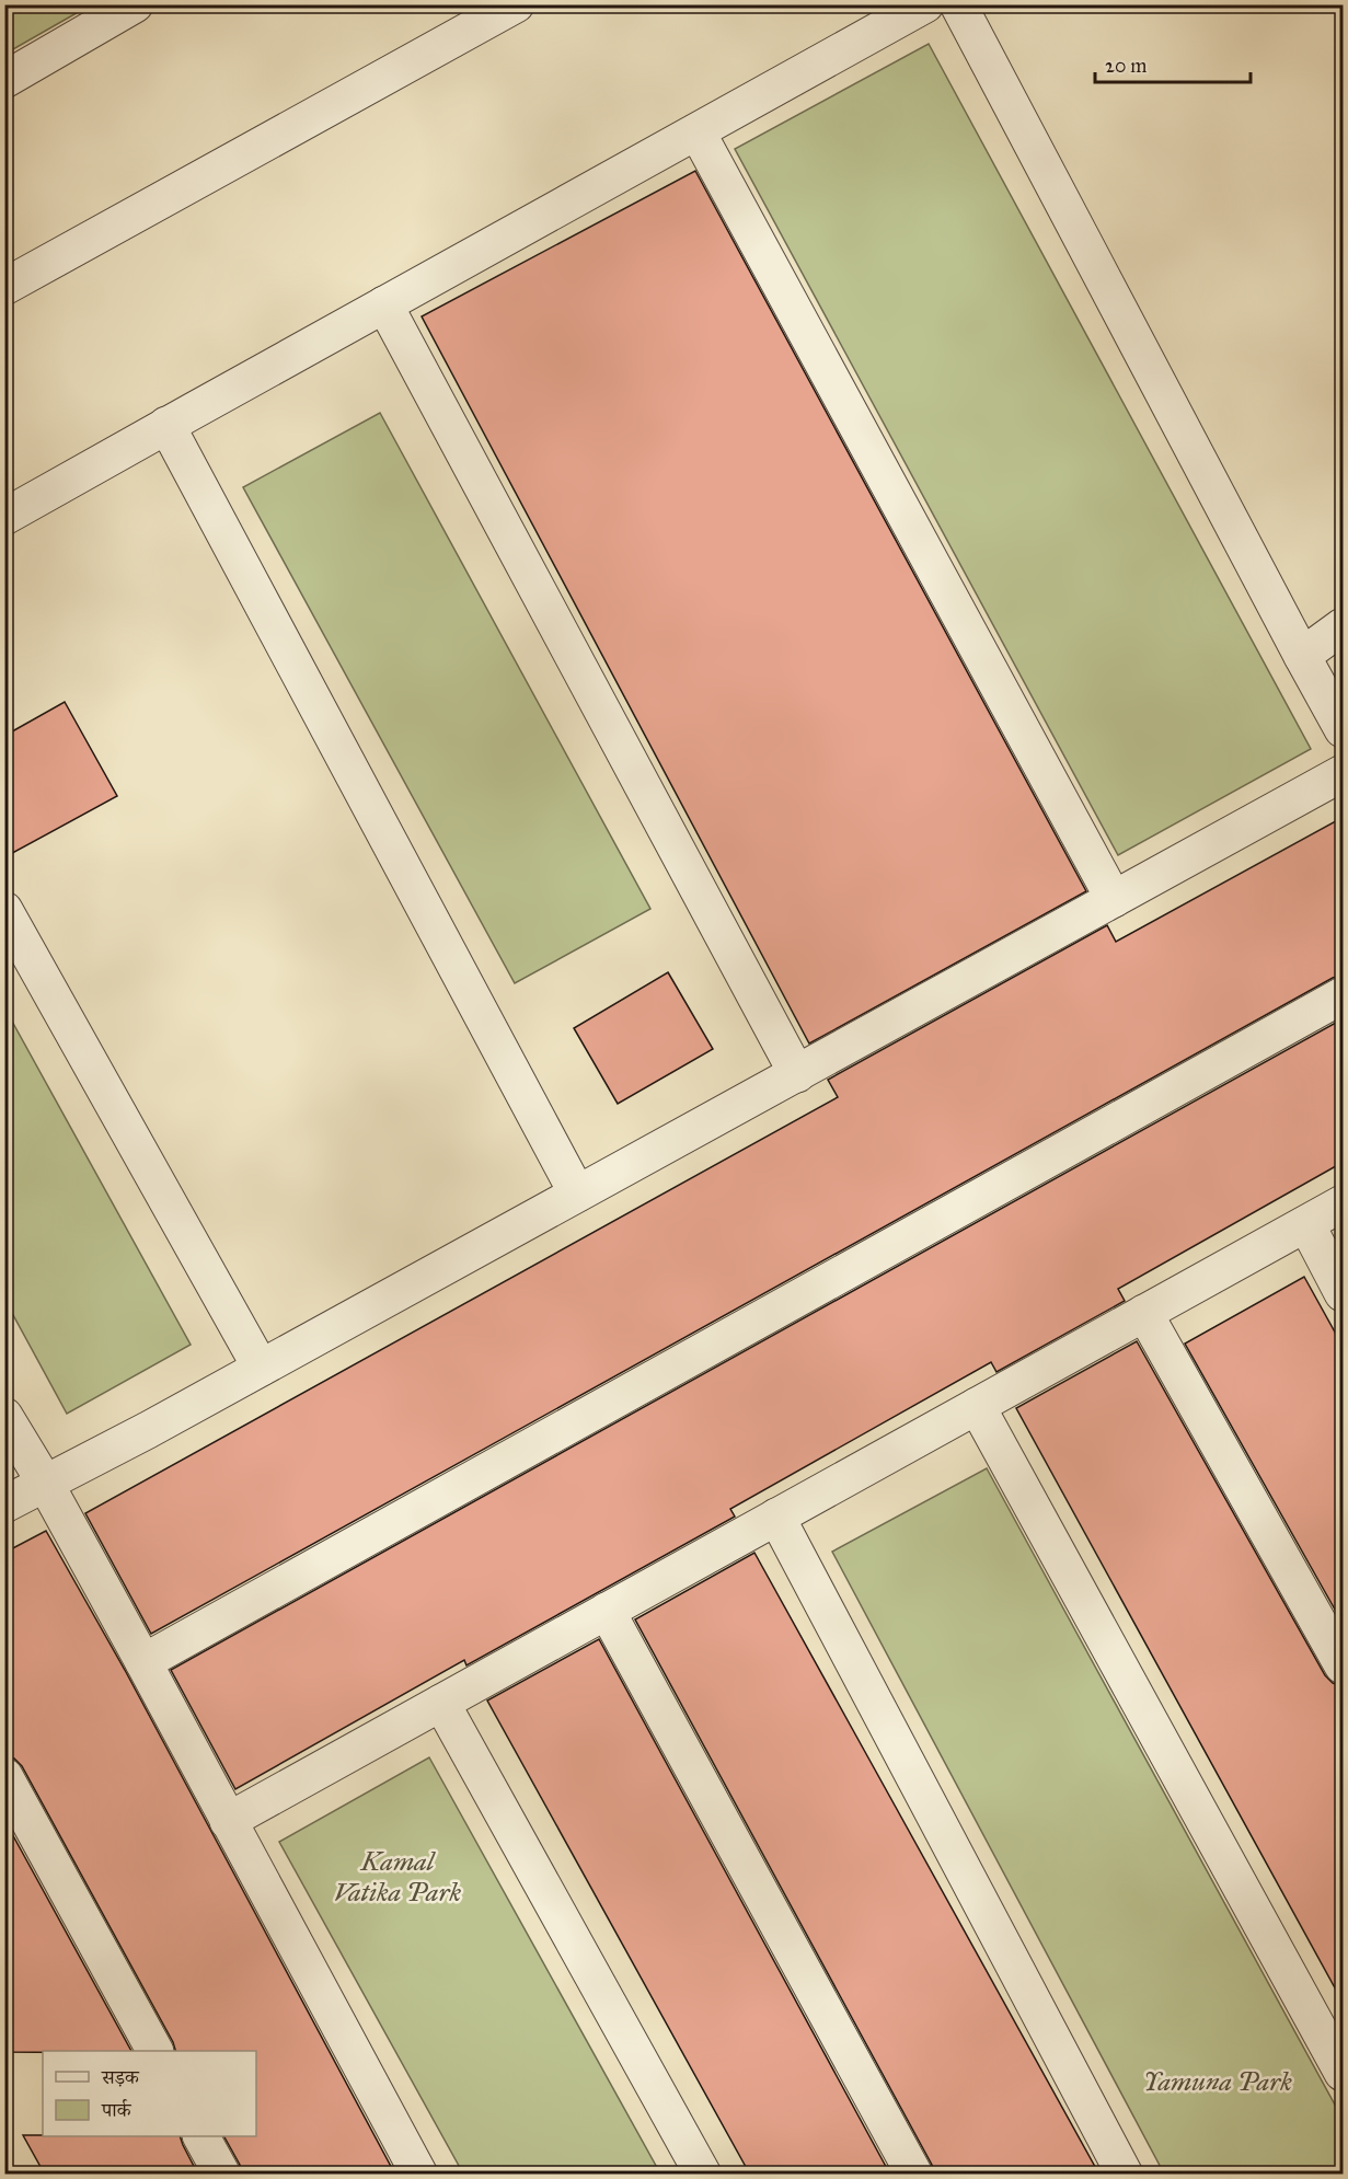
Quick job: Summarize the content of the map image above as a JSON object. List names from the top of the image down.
{
  "parks": ["Kamal Vatika Park", "Yamuna Park"],
  "legend": ["सड़क", "पार्क"],
  "scale_bar": "20 m"
}
